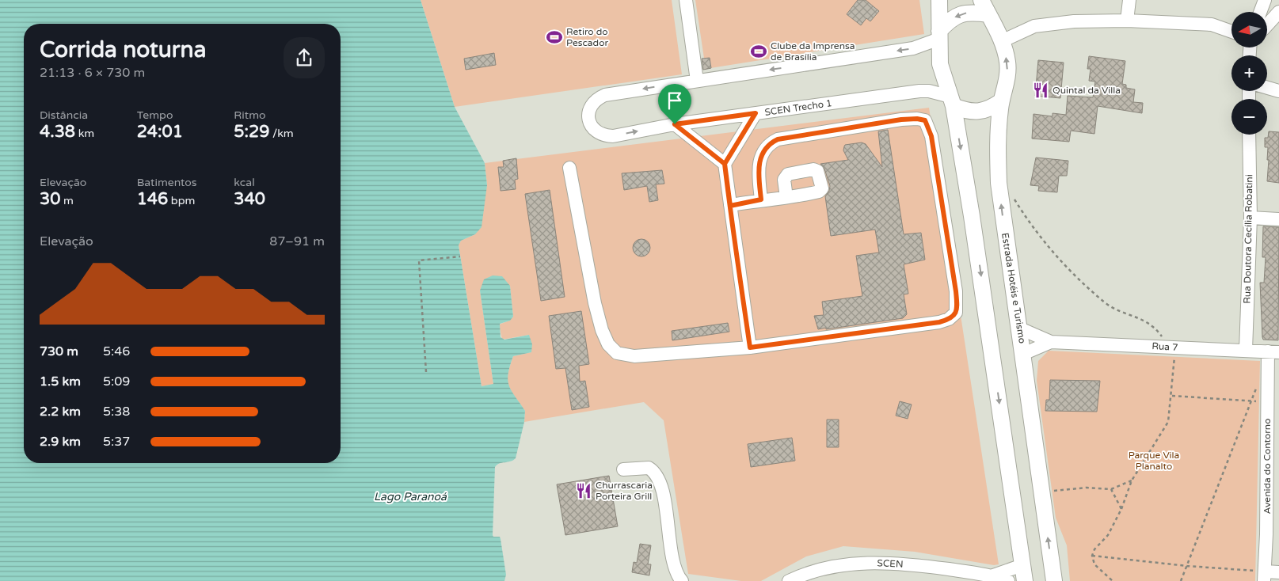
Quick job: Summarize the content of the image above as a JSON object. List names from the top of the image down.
{
  "streets": {
    "main road": ["Estrada Hotéis e Turismo"],
    "street": [
      "SCEN Trecho 1",
      "Rua Doutora Cecília Robatini",
      "Rua 7",
      "Avenida do Contorno",
      "SCEN"
    ]
  },
  "crossings": [
    ["SCEN Trecho 1", "Estrada Hotéis e Turismo"],
    ["Rua Doutora Cecília Robatini", "Rua 7"],
    ["Estrada Hotéis e Turismo", "Rua 7"],
    ["Rua 7", "Avenida do Contorno"]
  ],
  "water": ["Lago Paranoá"],
  "parks": ["Parque Vila Planalto"],
  "places": {
    "sports": ["Retiro do Pescador", "Clube da Imprensa de Brasília"],
    "restaurant": ["Quintal da Villa", "Churrascaria Porteira Grill"]
  },
  "north": "left",
  "page": {
    "map_buttons": ["+", "−"],
    "heading": ["Corrida noturna", "21:13 · 6 × 730 m"],
    "stats": [
      ["Distância", "4.38 km"],
      ["Tempo", "24:01"],
      ["Ritmo", "5:29 /km"],
      ["Elevação", "30 m"],
      ["Batimentos", "146 bpm"],
      ["kcal", "340"]
    ],
    "chart": ["Elevação", "87–91 m"],
    "list": [
      {
        "name": "730 m",
        "note": "5:46"
      },
      {
        "name": "1.5 km",
        "note": "5:09"
      },
      {
        "name": "2.2 km",
        "note": "5:38"
      },
      {
        "name": "2.9 km",
        "note": "5:37"
      }
    ]
  }
}
